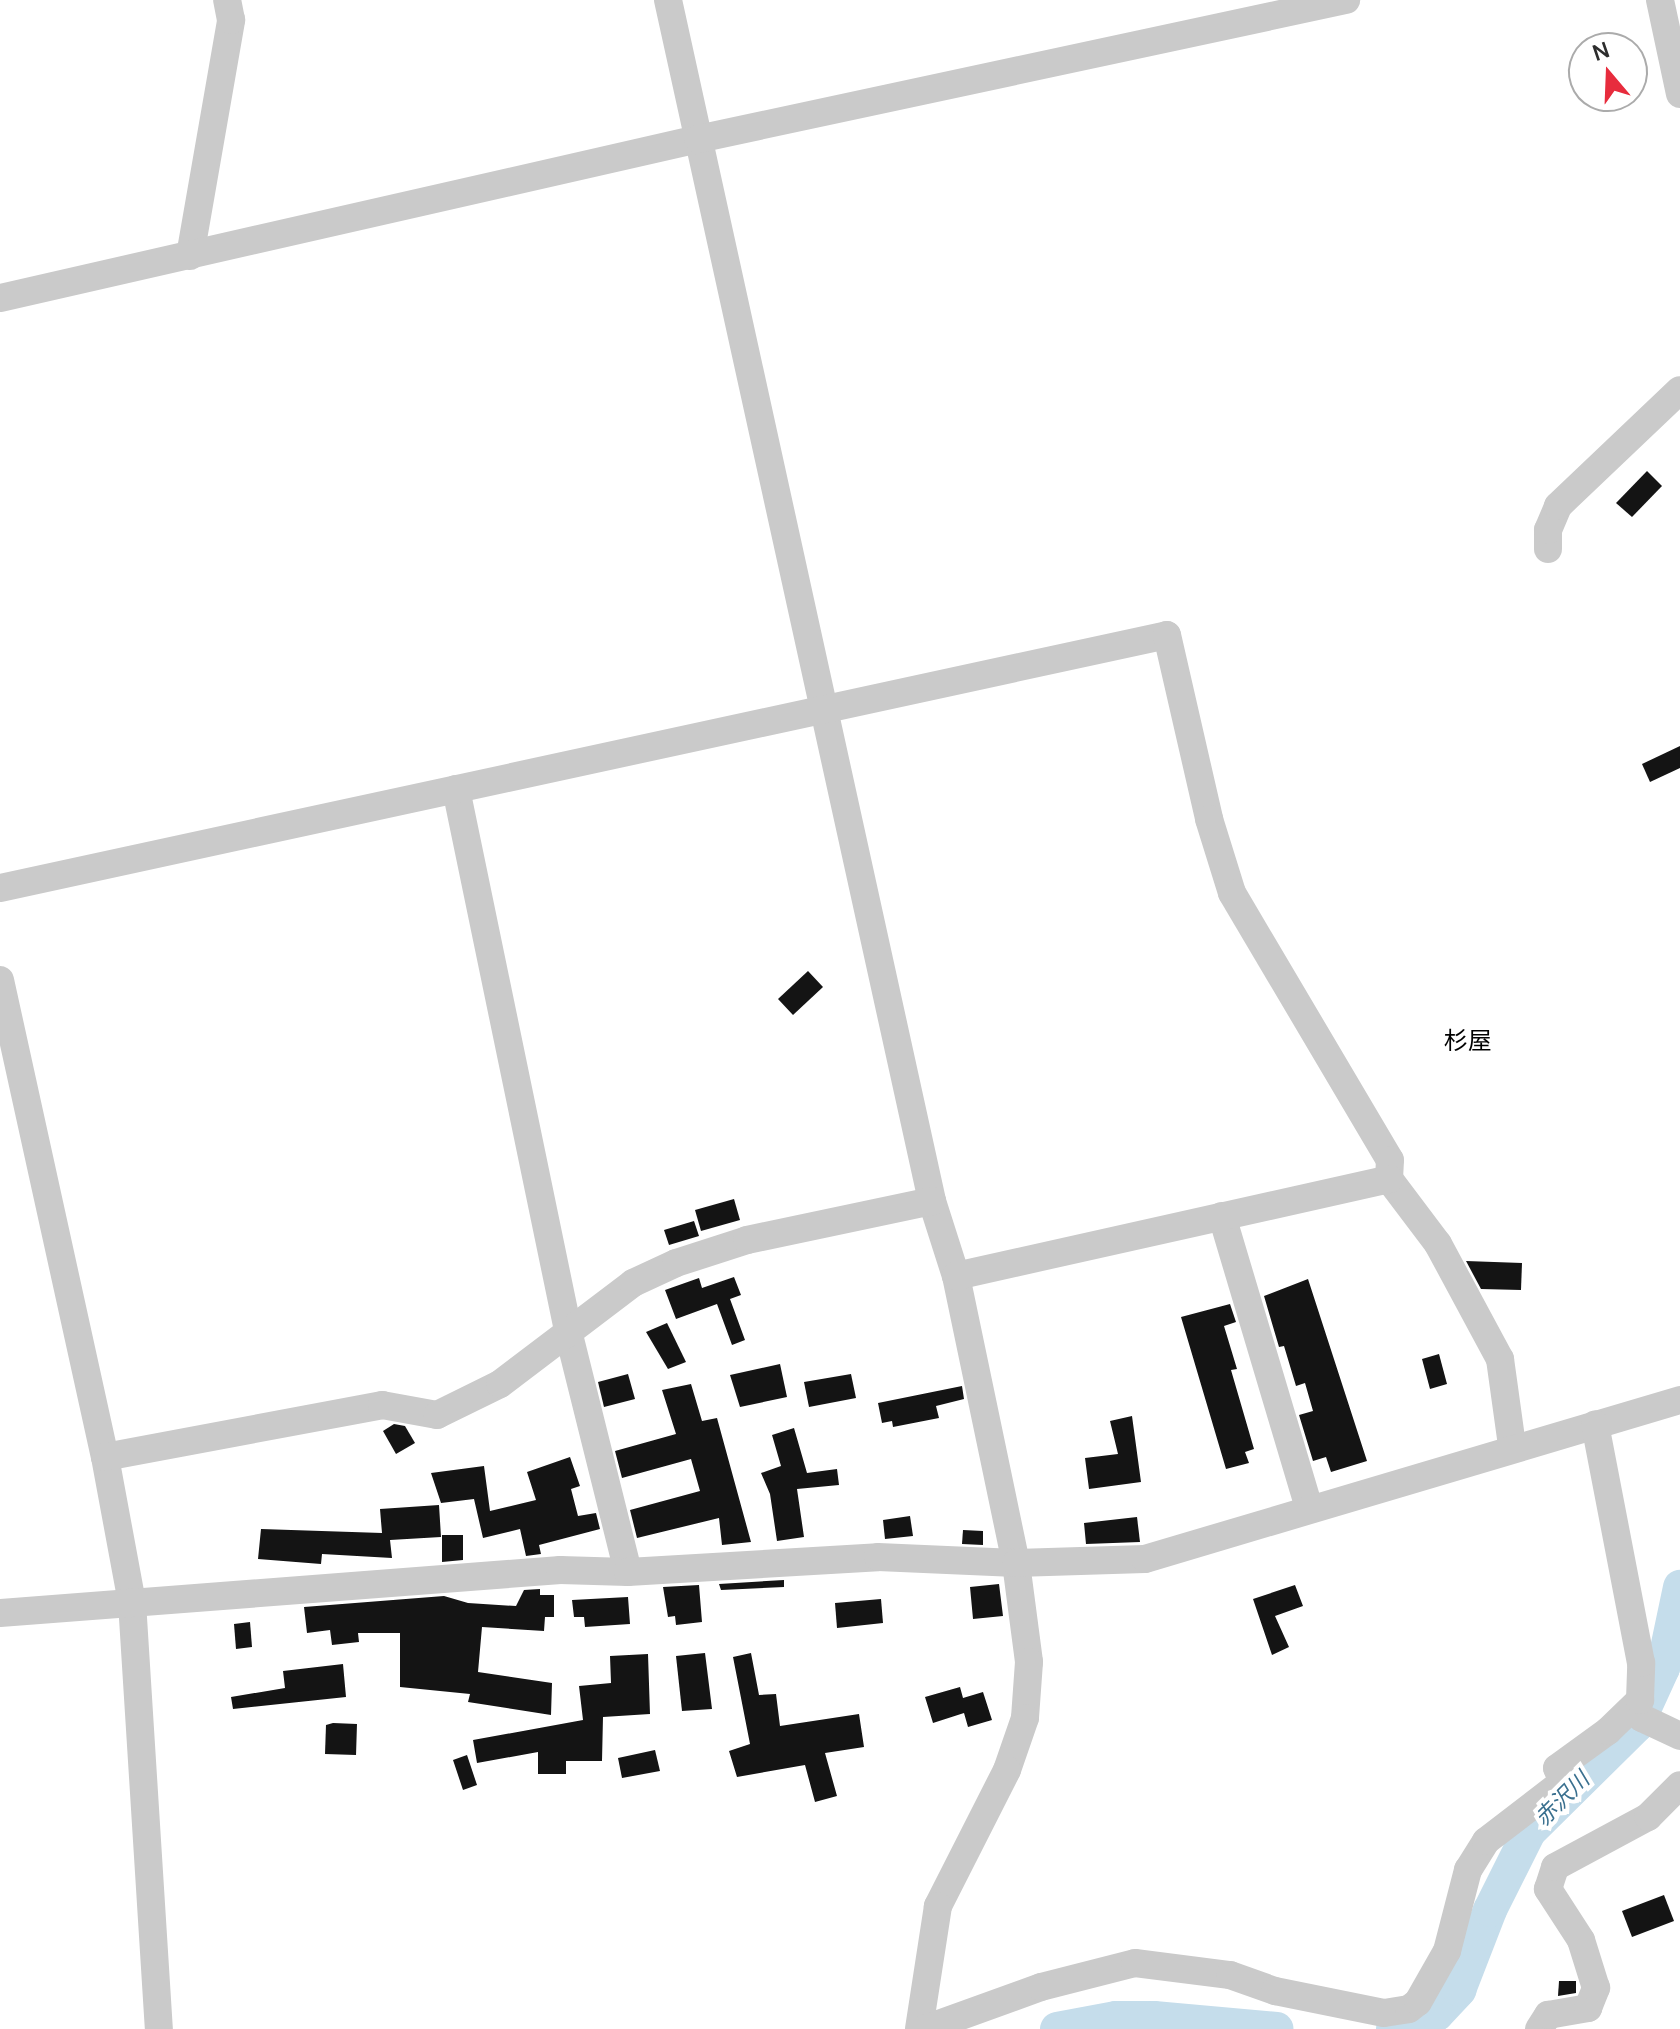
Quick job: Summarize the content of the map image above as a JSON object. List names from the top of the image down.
{
  "districts": ["杉屋"],
  "water": ["赤沢川"],
  "north": "top"
}
